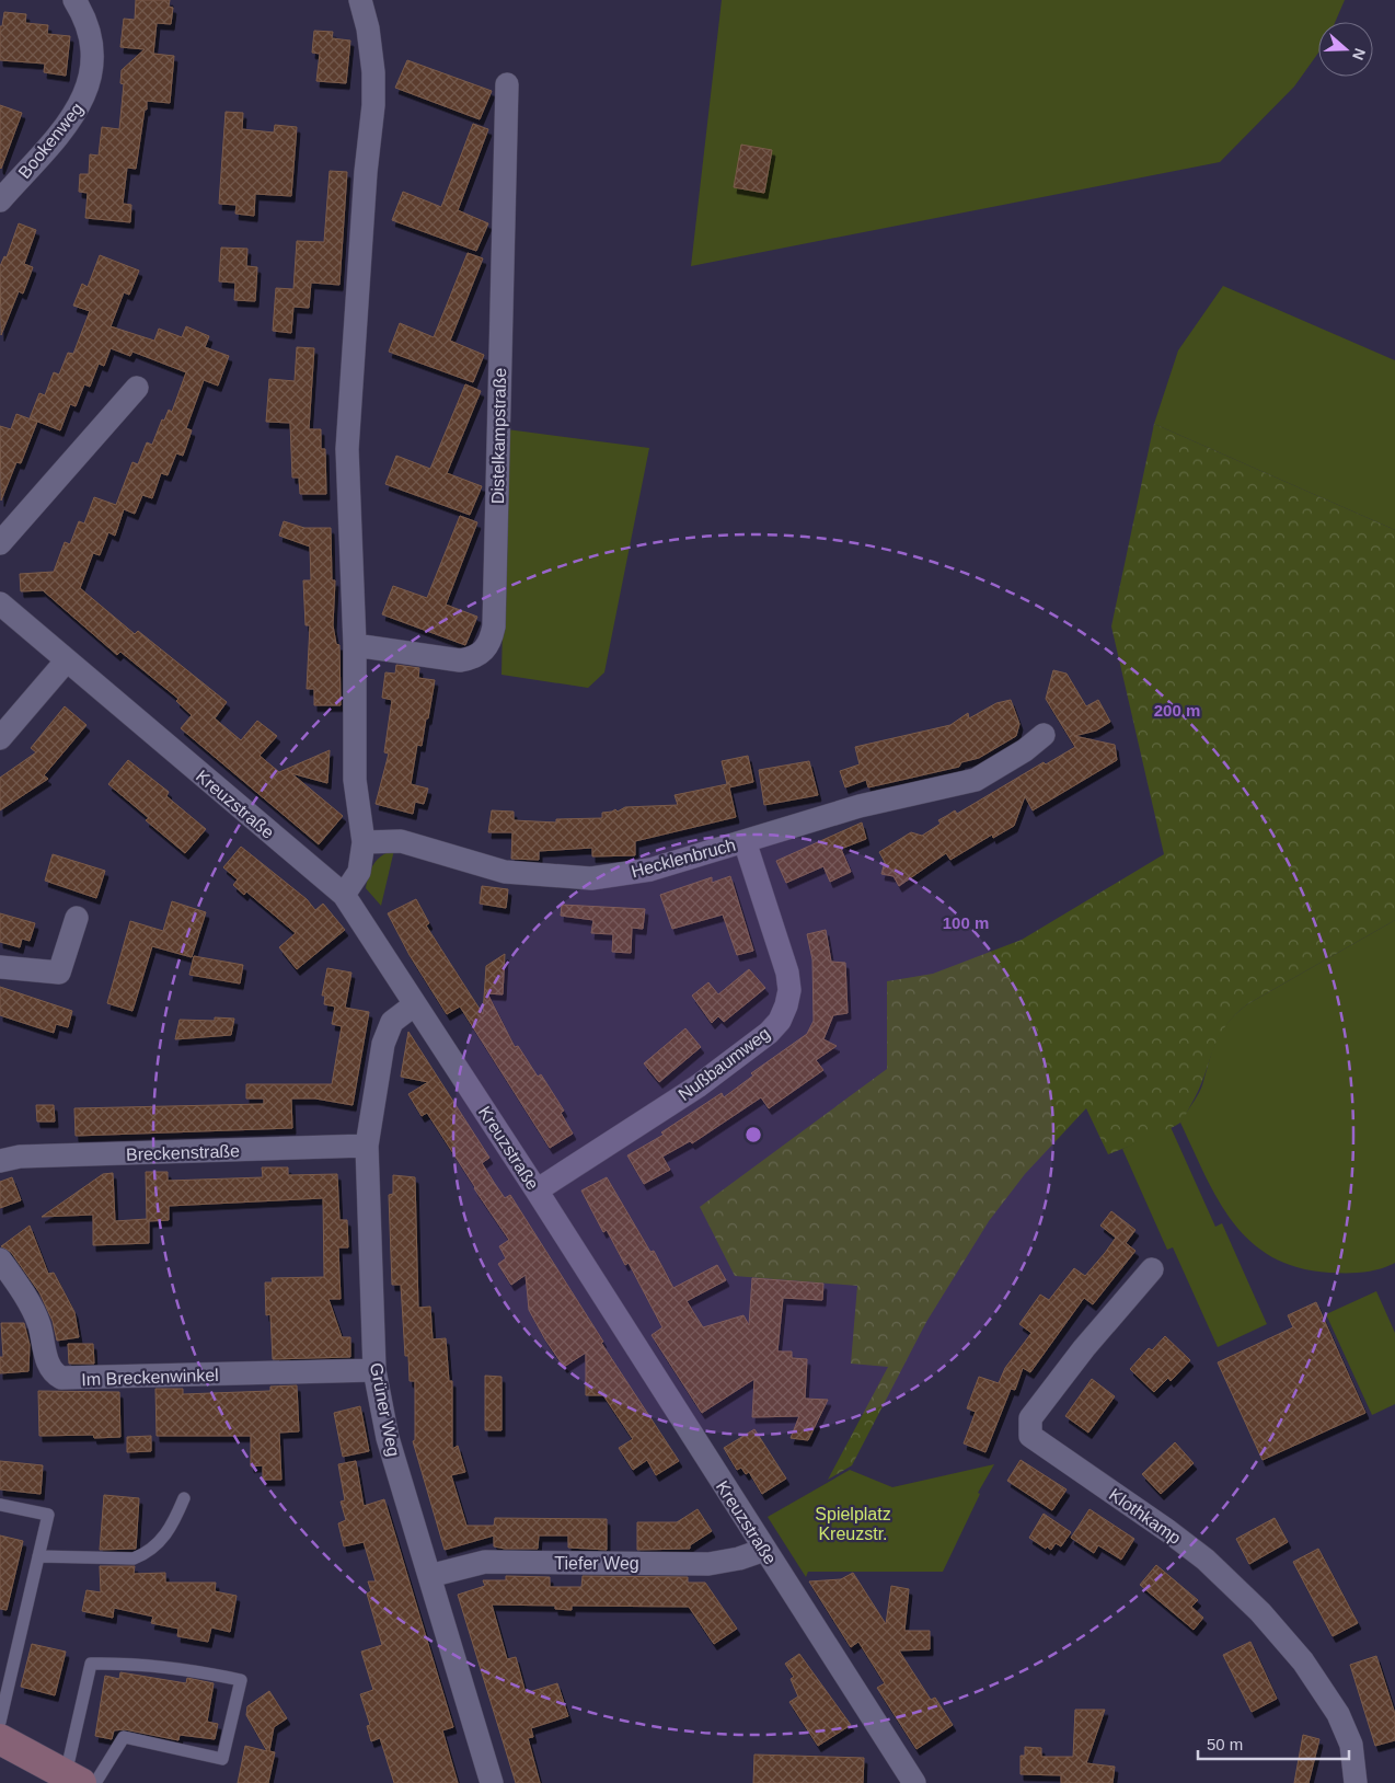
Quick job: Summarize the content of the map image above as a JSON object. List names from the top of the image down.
{
  "streets": {
    "street": [
      "Bookenweg",
      "Distelkampstraße",
      "Kreuzstraße",
      "Hecklenbruch",
      "Nußbaumweg",
      "Breckenstraße",
      "Im Breckenwinkel",
      "Grüner Weg",
      "Klothkamp",
      "Tiefer Weg"
    ]
  },
  "crossings": [
    ["Kreuzstraße", "Nußbaumweg"],
    ["Kreuzstraße", "Grüner Weg"],
    ["Kreuzstraße", "Tiefer Weg"],
    ["Hecklenbruch", "Nußbaumweg"],
    ["Breckenstraße", "Grüner Weg"],
    ["Im Breckenwinkel", "Grüner Weg"],
    ["Grüner Weg", "Tiefer Weg"]
  ],
  "parks": ["Spielplatz Kreuzstr."],
  "scale_bar": "50 m",
  "north": "right",
  "rings": ["200 m", "100 m"]
}
